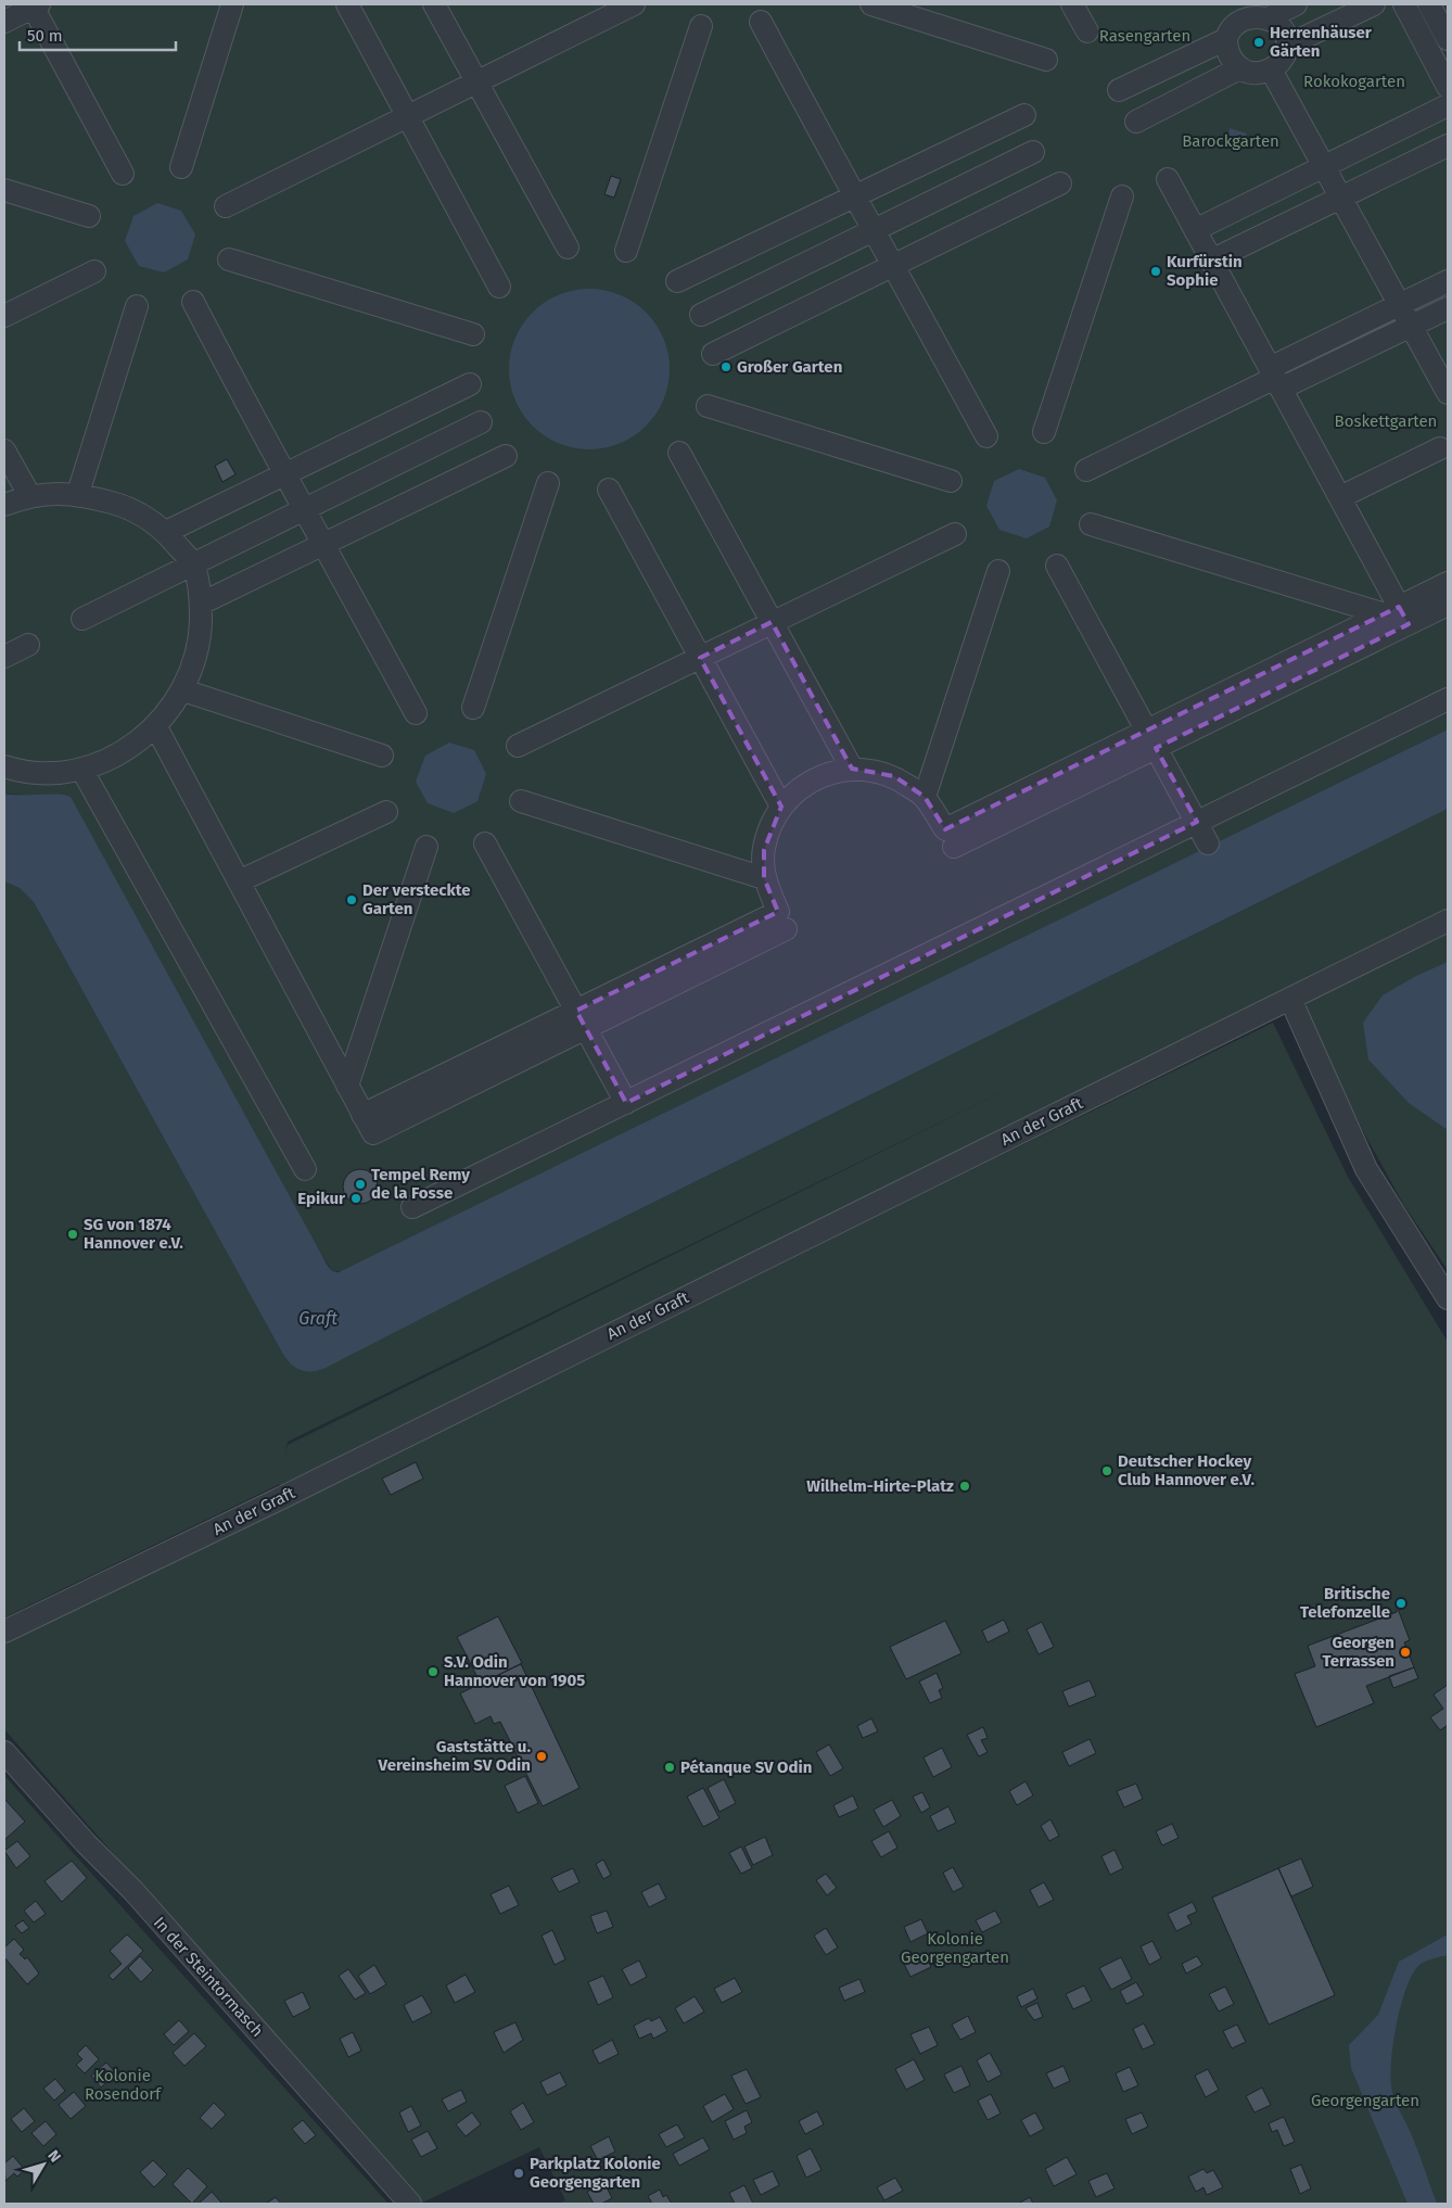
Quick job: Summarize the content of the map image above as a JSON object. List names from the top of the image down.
{
  "streets": {
    "street": ["An der Graft", "In der Steintormasch"]
  },
  "water": ["Graft"],
  "parks": [
    "Rasengarten",
    "Rokokogarten",
    "Barockgarten",
    "Boskettgarten",
    "Kolonie Georgengarten",
    "Kolonie Rosendorf",
    "Georgengarten"
  ],
  "places": [
    "Herrenhäuser Gärten",
    "Kurfürstin Sophie",
    "Großer Garten",
    "Der versteckte Garten",
    "Tempel Remy de la Fosse",
    "Epikur",
    "SG von 1874 Hannover e.V.",
    "Deutscher Hockey Club Hannover e.V.",
    "Wilhelm-Hirte-Platz",
    "Britische Telefonzelle",
    "Georgen Terrassen",
    "S.V. Odin Hannover von 1905",
    "Gaststätte u. Vereinsheim SV Odin",
    "Pétanque SV Odin",
    "Parkplatz Kolonie Georgengarten"
  ],
  "scale_bar": "50 m",
  "north": "top right"
}
